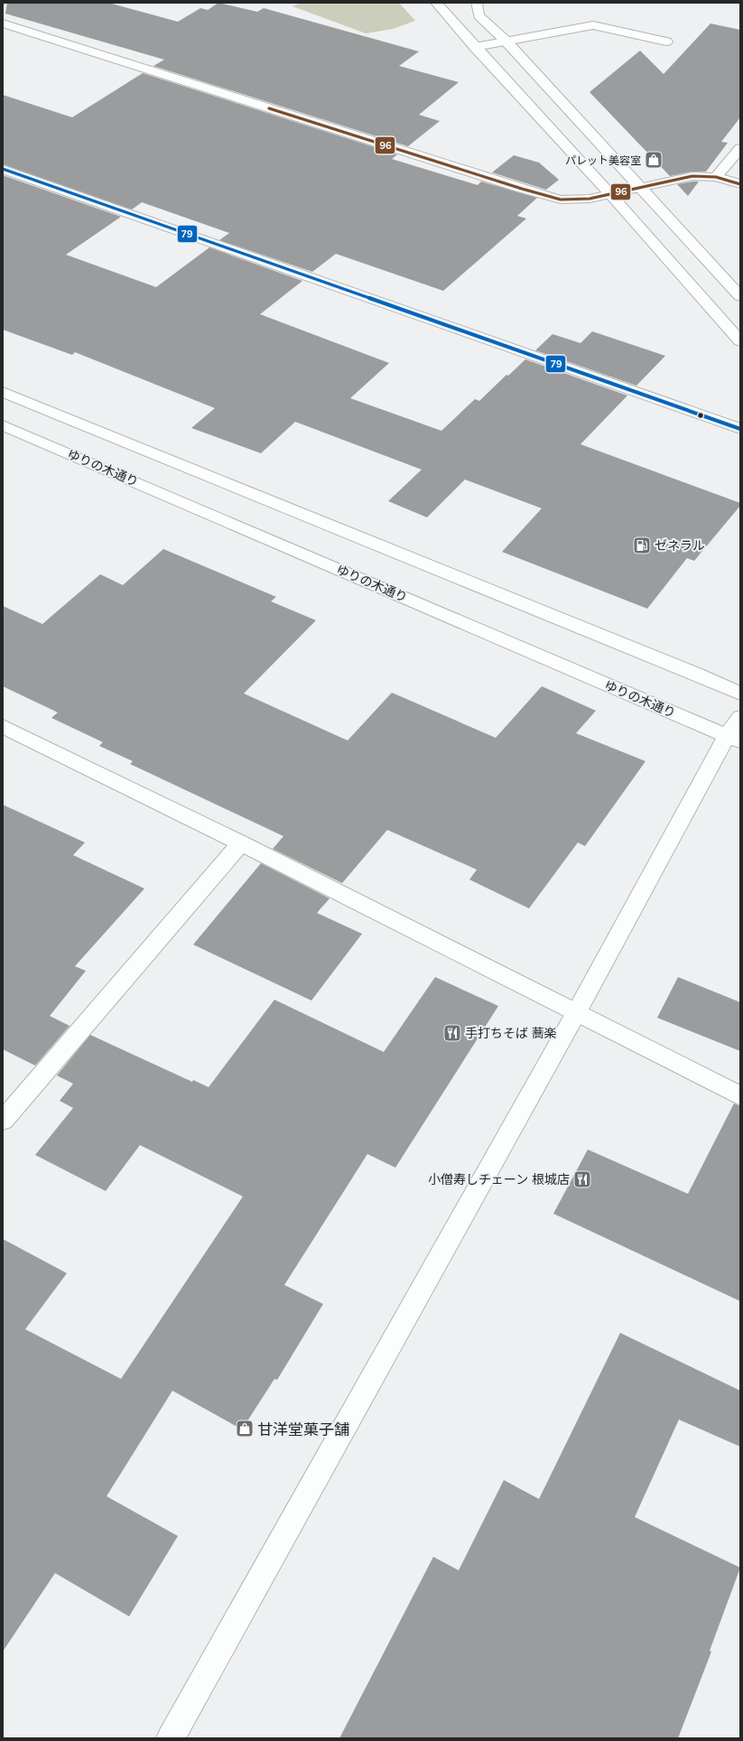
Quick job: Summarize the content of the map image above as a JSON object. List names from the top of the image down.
{
  "streets": {
    "street": ["ゆりの木通り"]
  },
  "places": {
    "shop": ["パレット美容室", "甘洋堂菓子舗"],
    "fuel station": ["ゼネラル"],
    "restaurant": ["手打ちそば 蕎楽", "小僧寿しチェーン 根城店"]
  },
  "lines": ["transit line 96", "transit line 79"]
}
